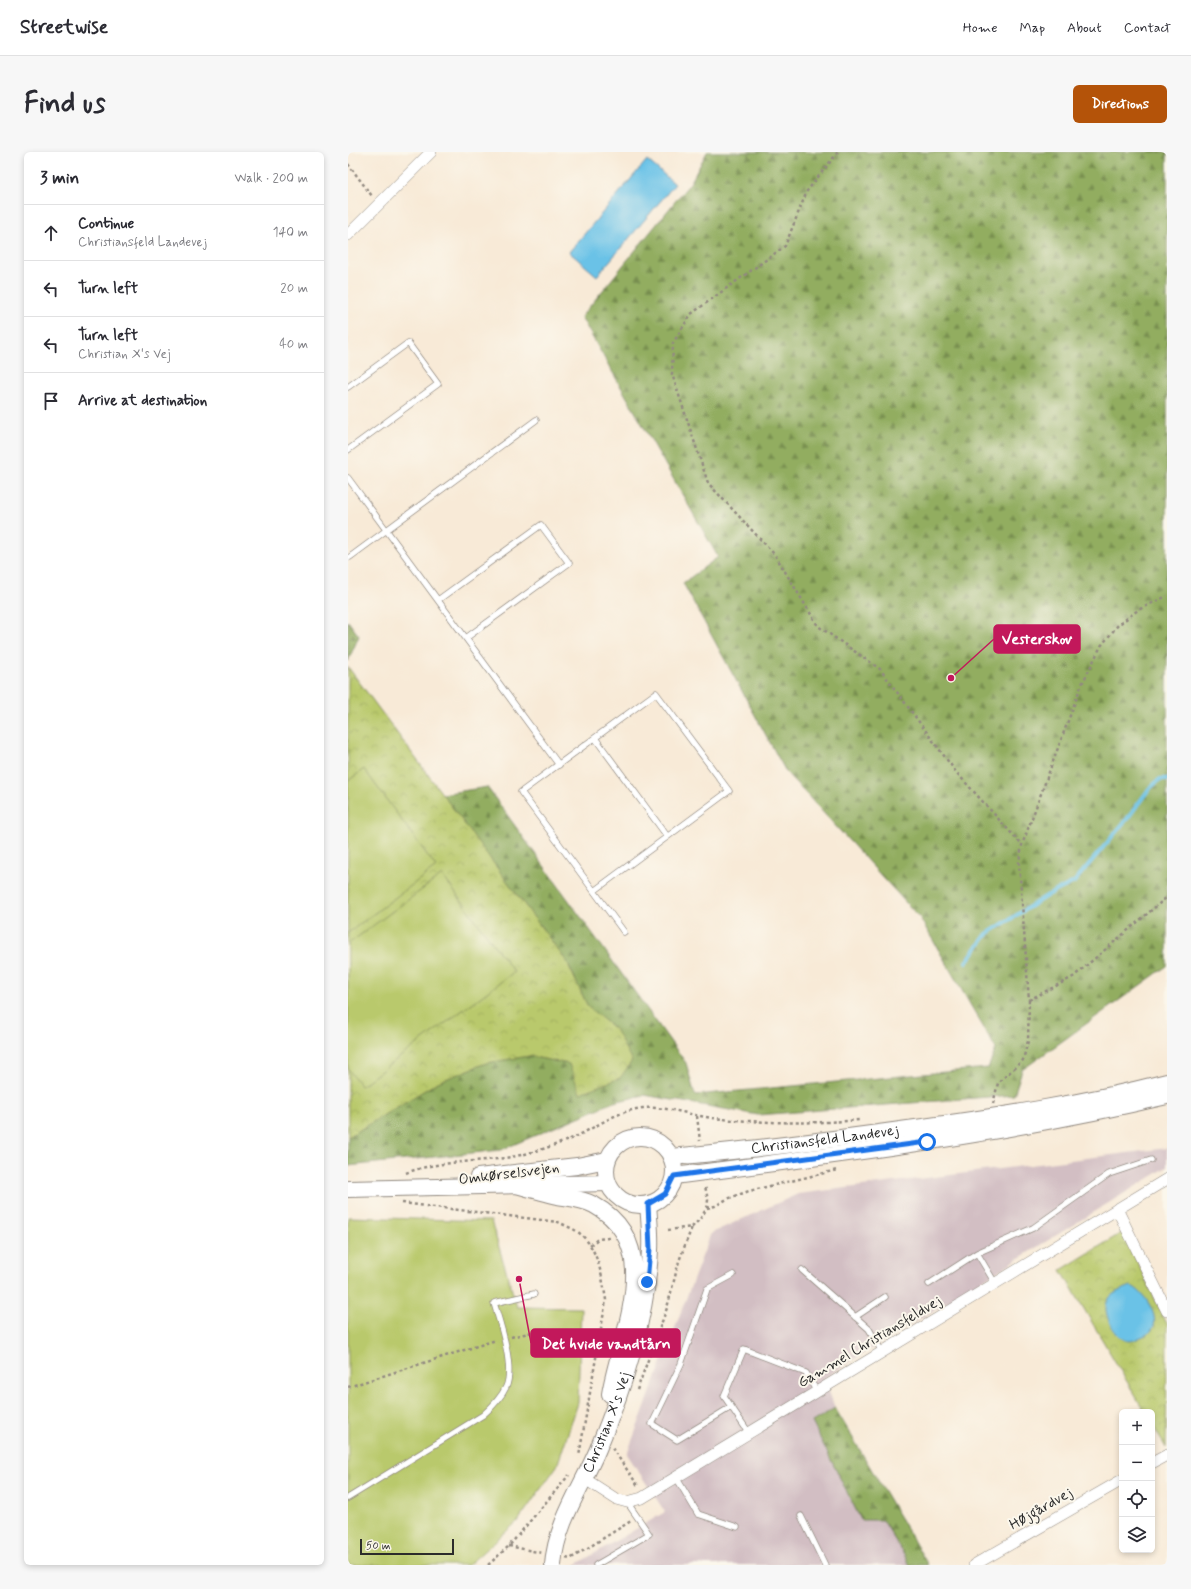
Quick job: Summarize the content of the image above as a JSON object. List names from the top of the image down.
{
  "streets": {
    "main road": ["Christiansfeld Landevej", "Omkørselsvejen", "Christian X's Vej"],
    "street": ["Gammel Christiansfeldvej", "Højgårdvej"]
  },
  "crossings": [
    ["Christiansfeld Landevej", "Omkørselsvejen"],
    ["Christiansfeld Landevej", "Christian X's Vej"],
    ["Omkørselsvejen", "Christian X's Vej"]
  ],
  "places": ["Vesterskov", "Det hvide vandtårn"],
  "scale_bar": "50 m",
  "page": {
    "header": "Streetwise",
    "nav": [
      "Home",
      "Map",
      "About",
      "Contact"
    ],
    "buttons": "Directions",
    "title": "Find us",
    "heading": ["3 min", "Walk · 200 m"],
    "list": [
      ["Continue", "Christiansfeld Landevej", "140 m"],
      ["Turn left", "20 m"],
      ["Turn left", "Christian X's Vej", "40 m"],
      "Arrive at destination"
    ],
    "map_buttons": ["+", "−"],
    "scale": "50 m"
  }
}
